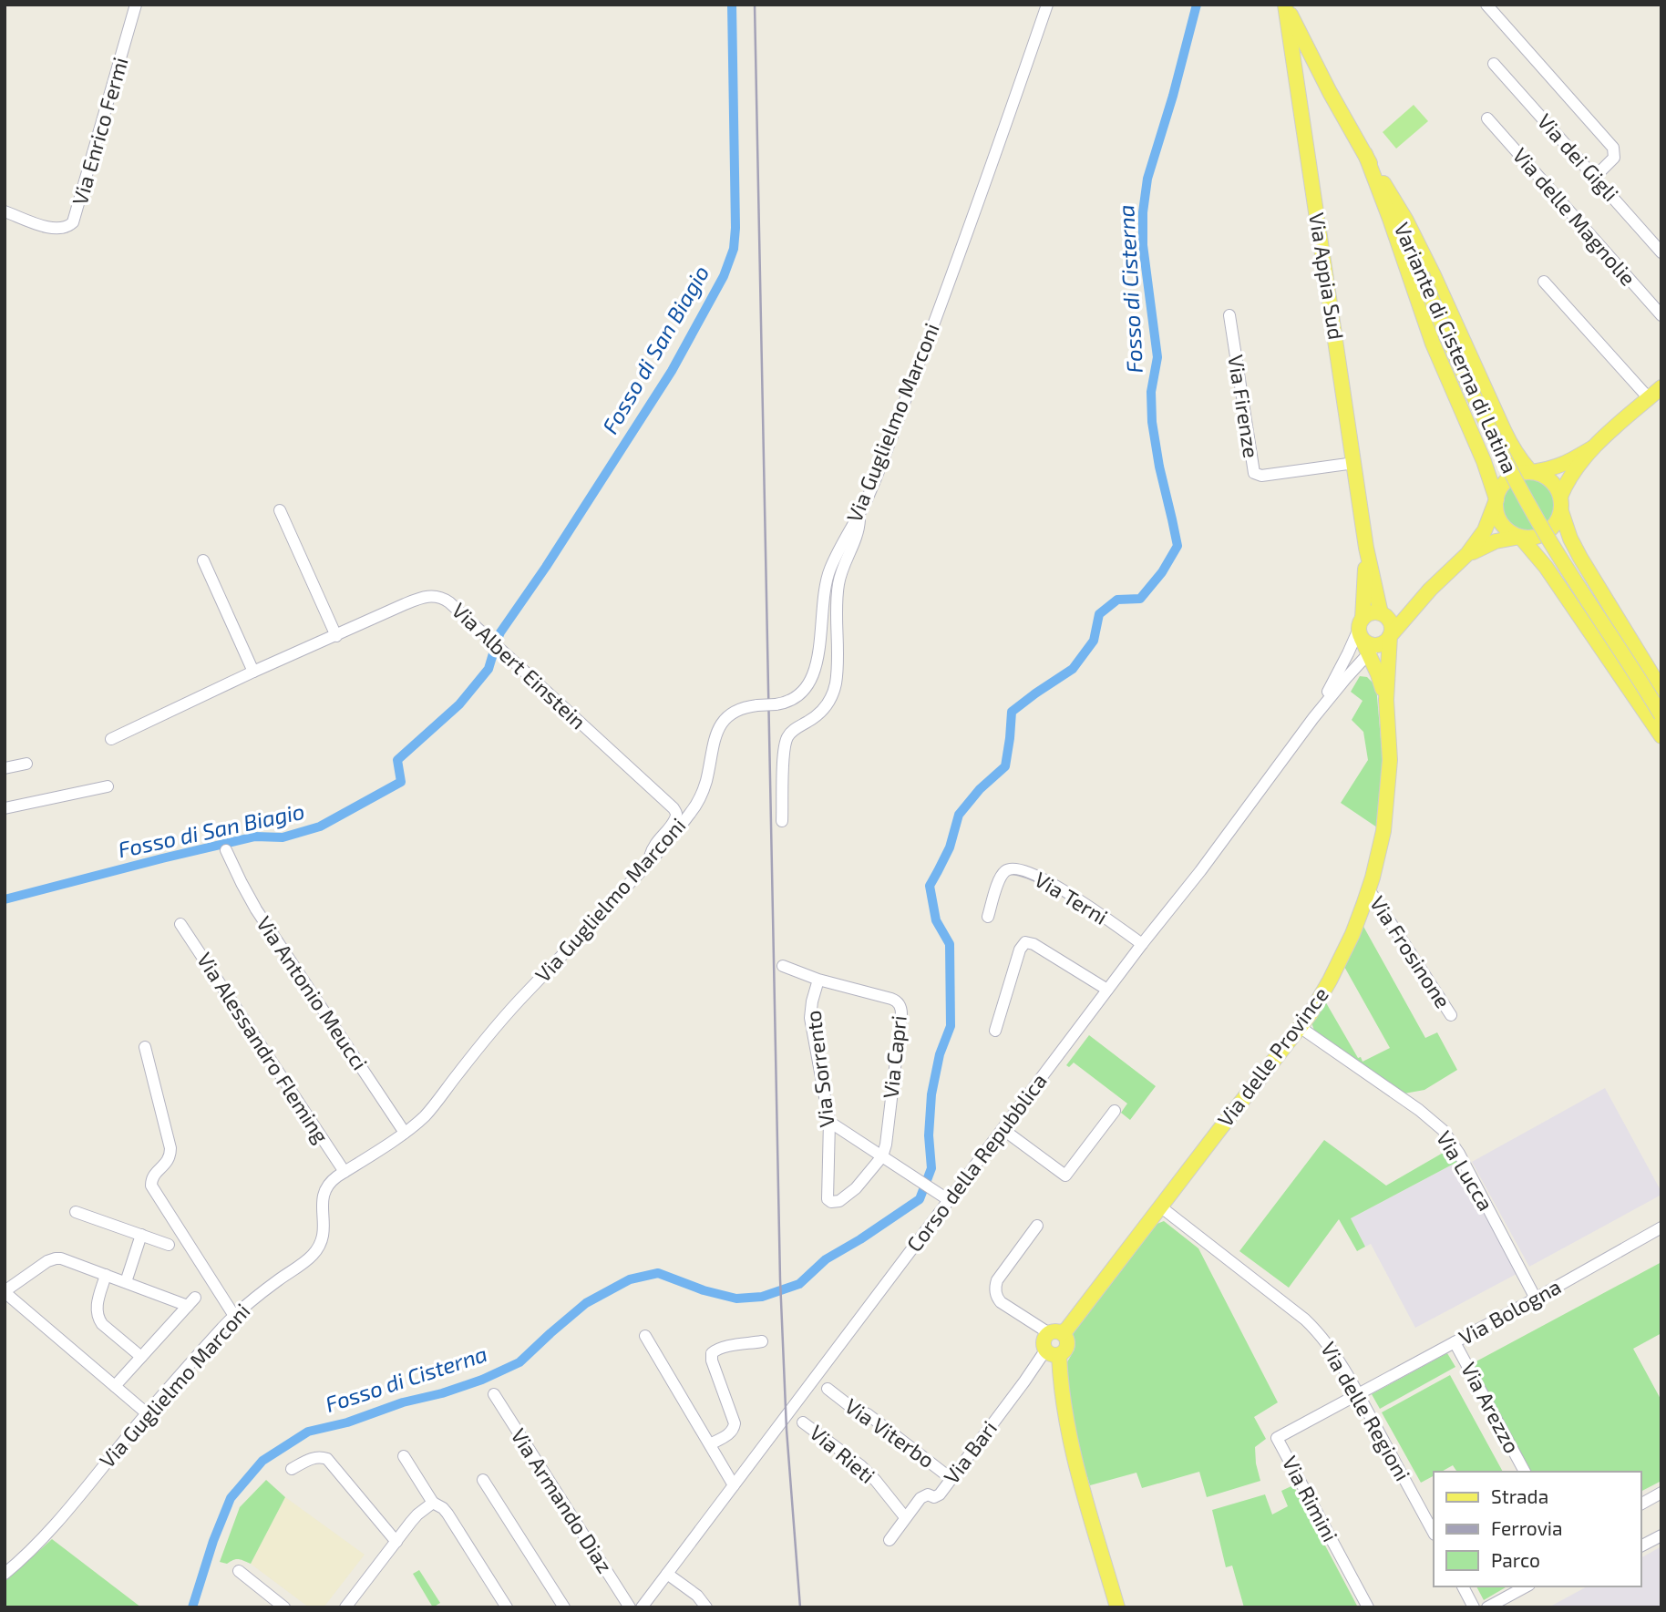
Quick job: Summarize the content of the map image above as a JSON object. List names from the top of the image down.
{
  "streets": {
    "main road": ["Via Appia Sud", "Variante di Cisterna di Latina", "Via delle Province"],
    "street": [
      "Via Enrico Fermi",
      "Via dei Gigli",
      "Via delle Magnolie",
      "Via Firenze",
      "Via Guglielmo Marconi",
      "Via Albert Einstein",
      "Via Terni",
      "Via Frosinone",
      "Via Antonio Meucci",
      "Via Alessandro Fleming",
      "Via Capri",
      "Via Sorrento",
      "Corso della Repubblica",
      "Via Lucca",
      "Via Bologna",
      "Via Arezzo",
      "Via delle Regioni",
      "Via Viterbo",
      "Via Bari",
      "Via Rieti",
      "Via Rimini",
      "Via Armando Diaz"
    ]
  },
  "crossings": [
    ["Via Appia Sud", "Variante di Cisterna di Latina"],
    ["Via Appia Sud", "Via Firenze"],
    ["Via Appia Sud", "Via delle Province"],
    ["Via Appia Sud", "Corso della Repubblica"],
    ["Via Guglielmo Marconi", "Via Albert Einstein"],
    ["Via Guglielmo Marconi", "Via Antonio Meucci"],
    ["Via Guglielmo Marconi", "Via Alessandro Fleming"],
    ["Via Terni", "Corso della Repubblica"],
    ["Via Frosinone", "Via delle Province"],
    ["Via Capri", "Via Sorrento"],
    ["Via delle Province", "Corso della Repubblica"],
    ["Via delle Province", "Via Lucca"],
    ["Via delle Province", "Via delle Regioni"],
    ["Via delle Province", "Via Bari"],
    ["Via Lucca", "Via Bologna"],
    ["Via Bologna", "Via Arezzo"],
    ["Via Bologna", "Via delle Regioni"],
    ["Via Bologna", "Via Rimini"],
    ["Via delle Regioni", "Via Rimini"],
    ["Via Viterbo", "Via Bari"],
    ["Via Bari", "Via Rieti"]
  ],
  "water": ["Fosso di Cisterna", "Fosso di San Biagio"],
  "legend": ["Strada", "Ferrovia", "Parco"]
}
